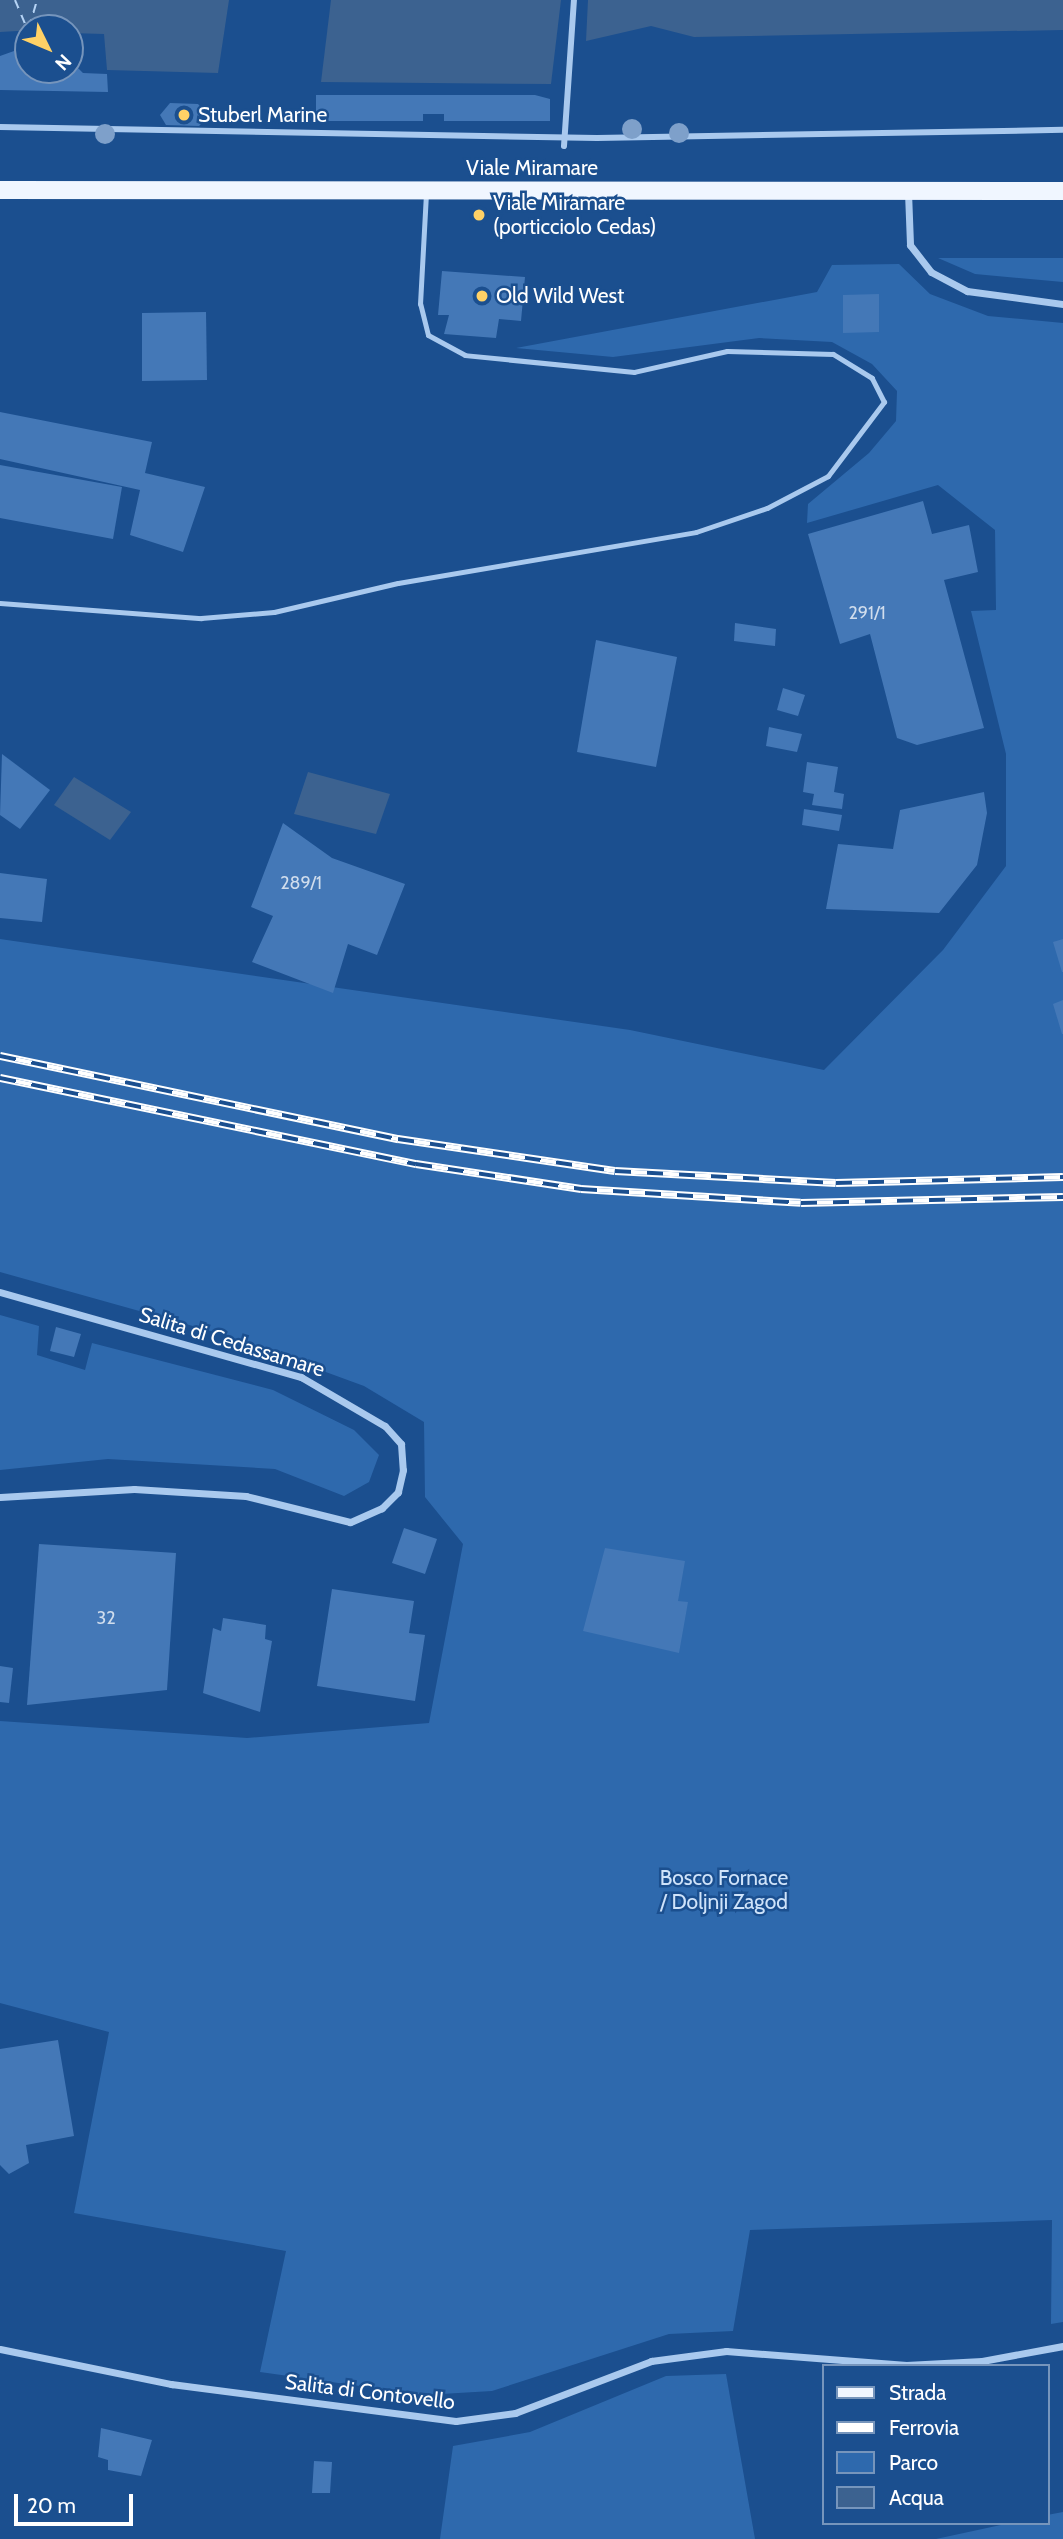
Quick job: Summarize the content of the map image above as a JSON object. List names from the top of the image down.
{
  "streets": {
    "main road": ["Viale Miramare"],
    "street": ["Salita di Cedassamare", "Salita di Contovello"]
  },
  "parks": ["Bosco Fornace / Doljnji Zagod"],
  "places": ["Stuberl Marine", "Viale Miramare (porticciolo Cedas)", "Old Wild West"],
  "house_numbers": ["291/1", "289/1", "32"],
  "legend": [
    "Strada",
    "Ferrovia",
    "Parco",
    "Acqua"
  ],
  "scale_bar": "20 m",
  "north": "bottom right"
}
